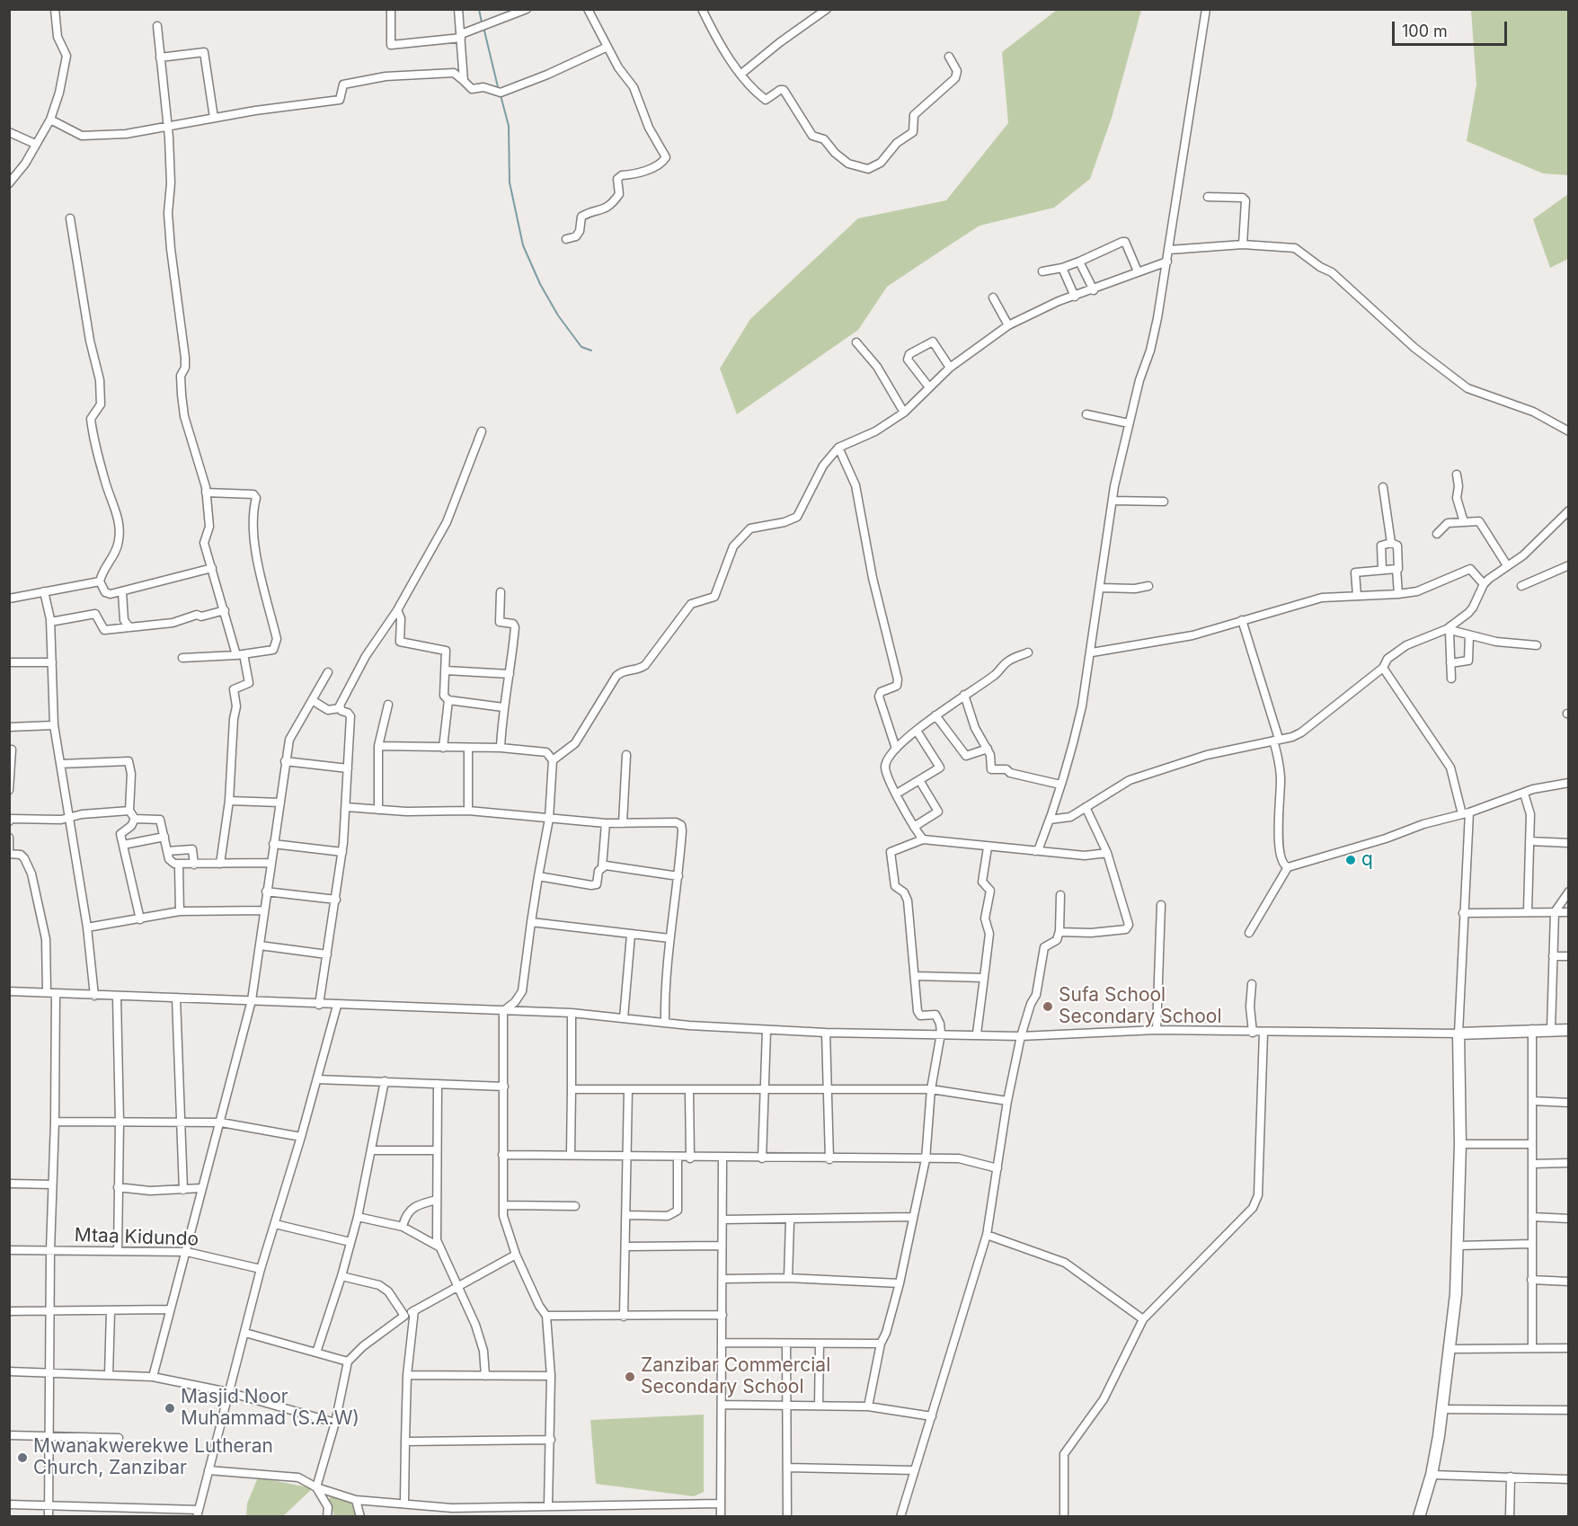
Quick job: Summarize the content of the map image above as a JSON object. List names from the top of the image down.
{
  "streets": {
    "street": ["Mtaa Kidundo"]
  },
  "places": [
    "q",
    "Sufa School Secondary School",
    "Zanzibar Commercial Secondary School",
    "Masjid Noor Muhammad (S.A.W)",
    "Mwanakwerekwe Lutheran Church, Zanzibar"
  ],
  "scale_bar": "100 m"
}
